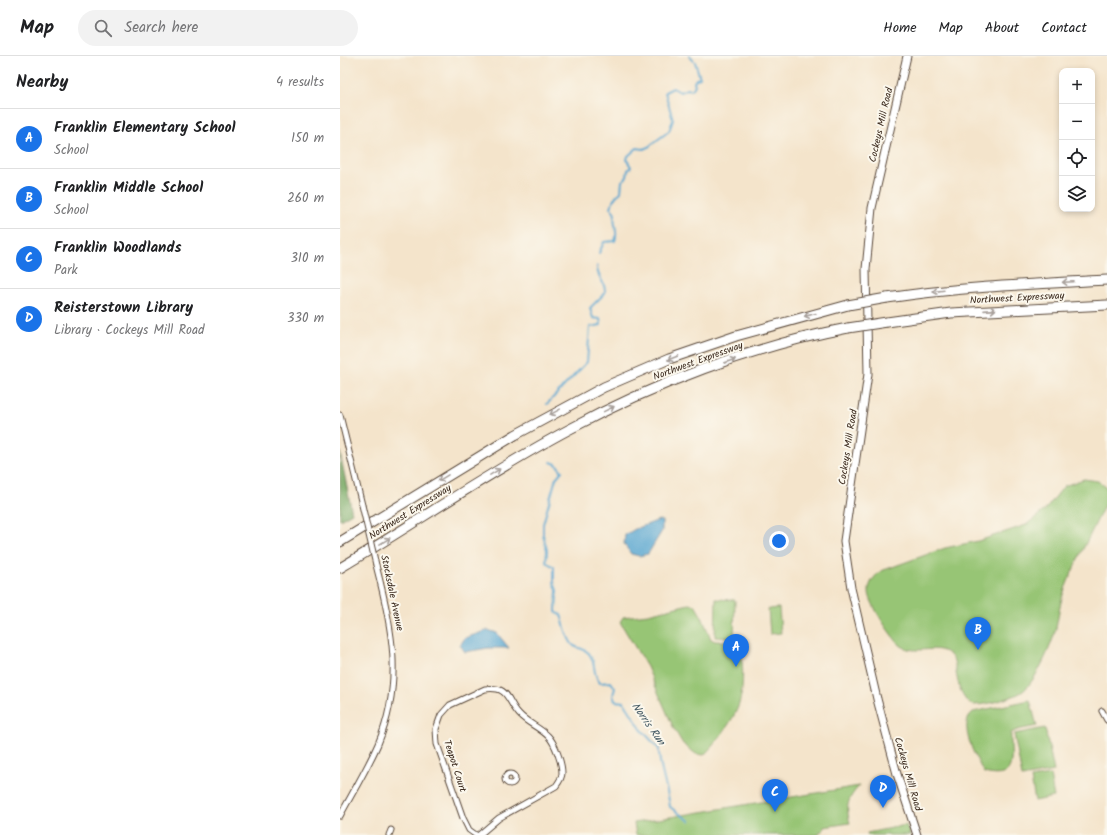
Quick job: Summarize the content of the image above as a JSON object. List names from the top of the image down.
{
  "streets": {
    "highway": ["Northwest Expressway"],
    "street": ["Cockeys Mill Road", "Stocksdale Avenue", "Teapot Court"]
  },
  "water": ["Norris Run"],
  "page": {
    "header": "Map",
    "search": "Search here",
    "nav": [
      "Home",
      "Map",
      "About",
      "Contact"
    ],
    "heading": ["Nearby", "4 results"],
    "map_buttons": ["+", "−"],
    "list": [
      {
        "mark": "A",
        "name": "Franklin Elementary School",
        "note": "School",
        "value": "150 m"
      },
      {
        "mark": "B",
        "name": "Franklin Middle School",
        "note": "School",
        "value": "260 m"
      },
      {
        "mark": "C",
        "name": "Franklin Woodlands",
        "note": "Park",
        "value": "310 m"
      },
      {
        "mark": "D",
        "name": "Reisterstown Library",
        "note": "Library · Cockeys Mill Road",
        "value": "330 m"
      }
    ],
    "pins": [
      "B",
      "A",
      "D",
      "C"
    ]
  }
}
